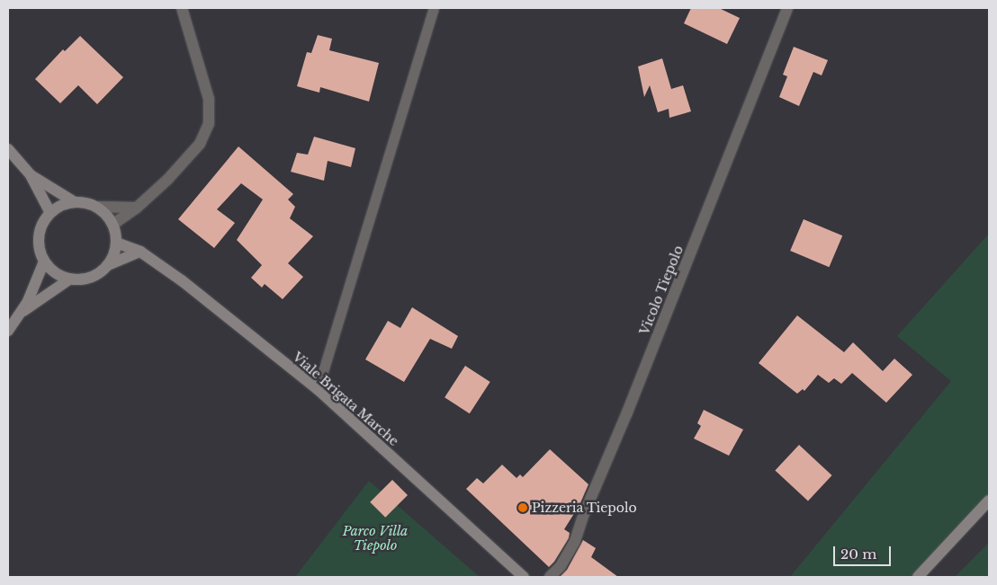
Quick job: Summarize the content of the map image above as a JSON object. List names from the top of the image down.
{
  "streets": {
    "street": ["Vicolo Tiepolo", "Viale Brigata Marche"]
  },
  "parks": ["Parco Villa Tiepolo"],
  "places": ["Pizzeria Tiepolo"],
  "scale_bar": "20 m"
}
